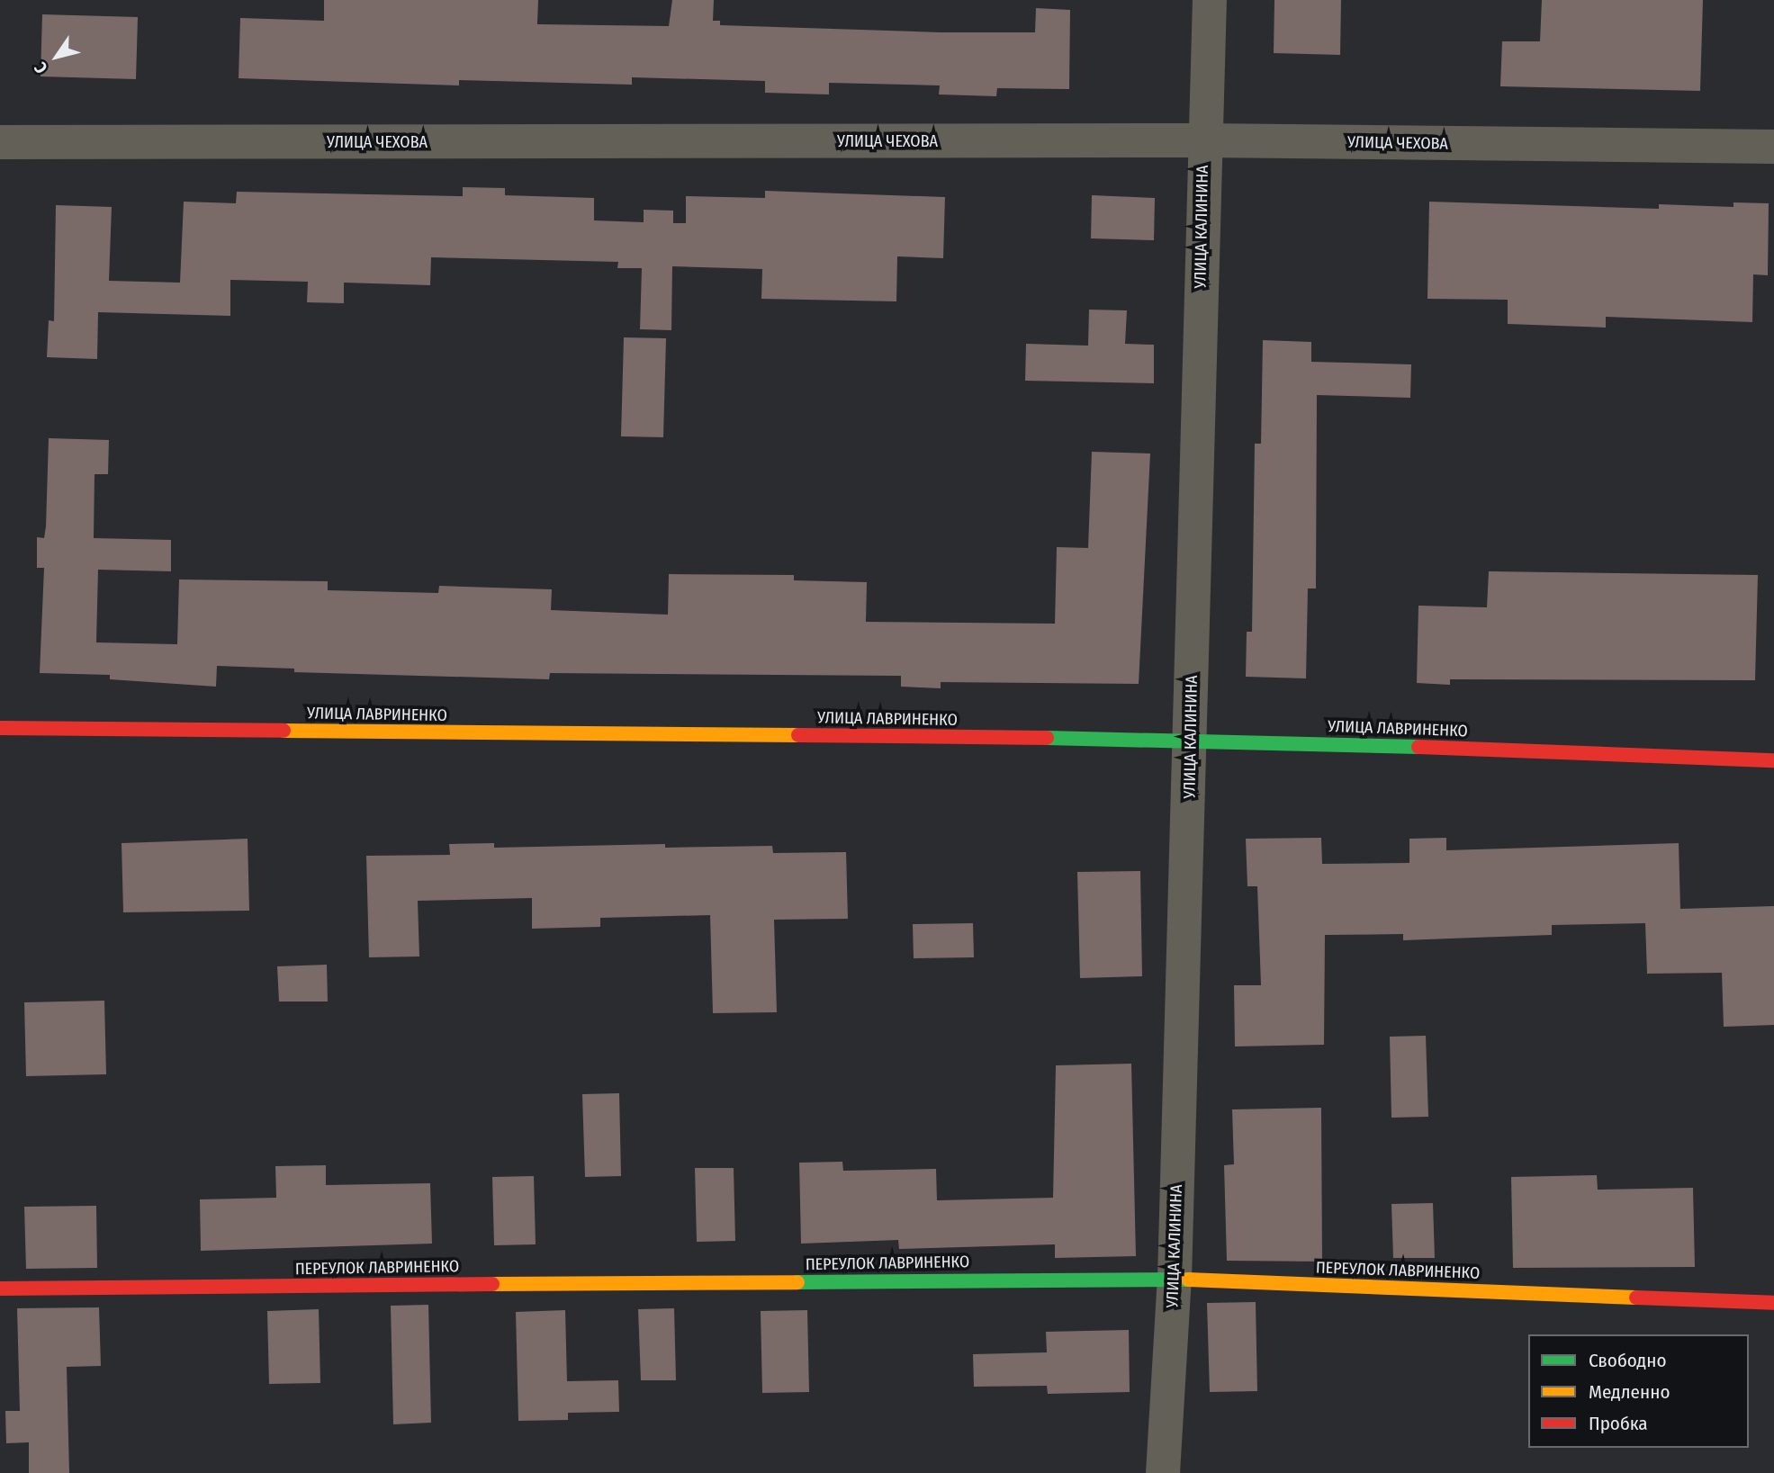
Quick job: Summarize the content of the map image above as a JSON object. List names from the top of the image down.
{
  "streets": {
    "main road": ["УЛИЦА ЛАВРИНЕНКО", "ПЕРЕУЛОК ЛАВРИНЕНКО"],
    "street": ["УЛИЦА ЧЕХОВА", "УЛИЦА КАЛИНИНА"]
  },
  "crossings": [
    ["УЛИЦА ЧЕХОВА", "УЛИЦА КАЛИНИНА"],
    ["УЛИЦА КАЛИНИНА", "УЛИЦА ЛАВРИНЕНКО"],
    ["УЛИЦА КАЛИНИНА", "ПЕРЕУЛОК ЛАВРИНЕНКО"]
  ],
  "legend": ["Свободно", "Медленно", "Пробка"],
  "north": "bottom left"
}
